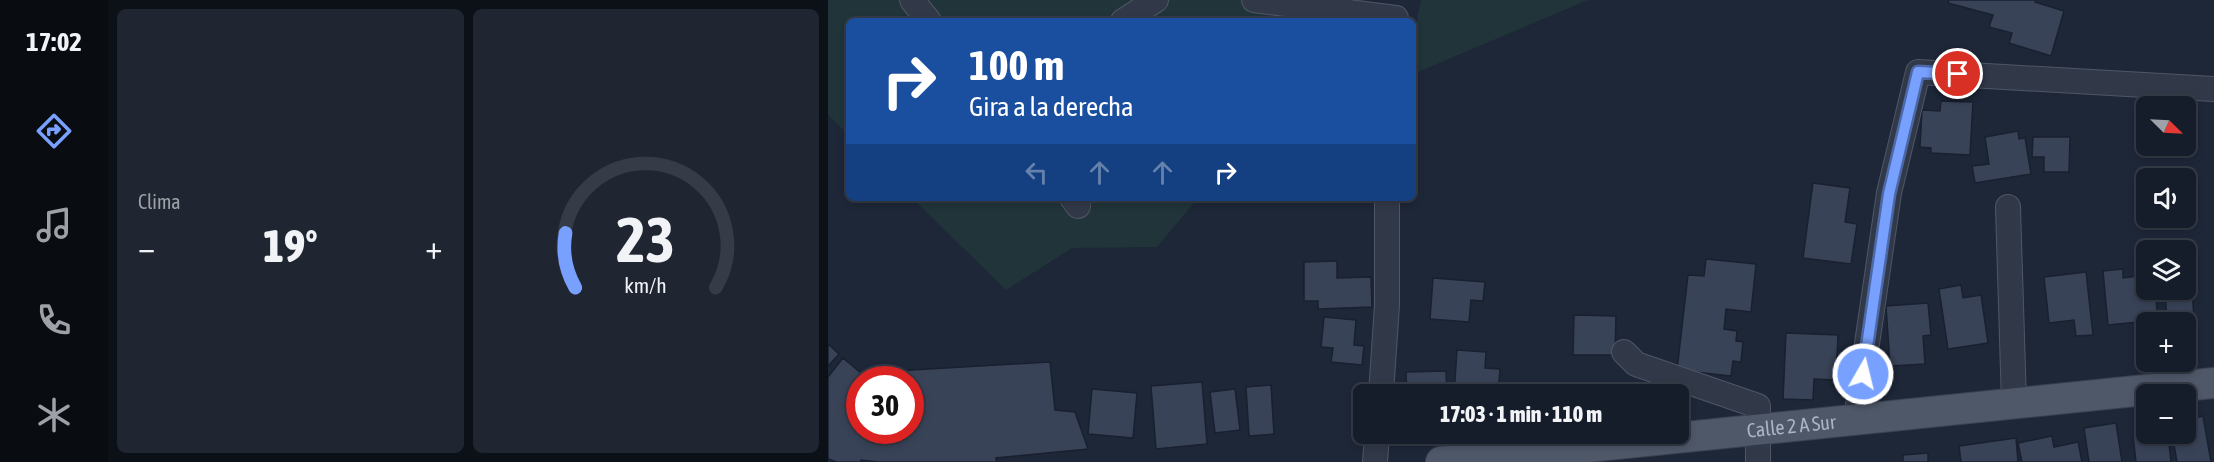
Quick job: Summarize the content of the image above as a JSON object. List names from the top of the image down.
{
  "streets": {
    "main road": ["Calle 2 A Sur"]
  },
  "north": "bottom right",
  "page": {
    "tabs": "17:02",
    "tile": "Clima",
    "turn": ["100 m", "Gira a la derecha"],
    "map_buttons": ["+", "−"],
    "heat": ["−", "19°", "+"],
    "limit": "30",
    "trip": "17:03 · 1 min · 110 m",
    "gauge": ["23", "km/h"]
  }
}
